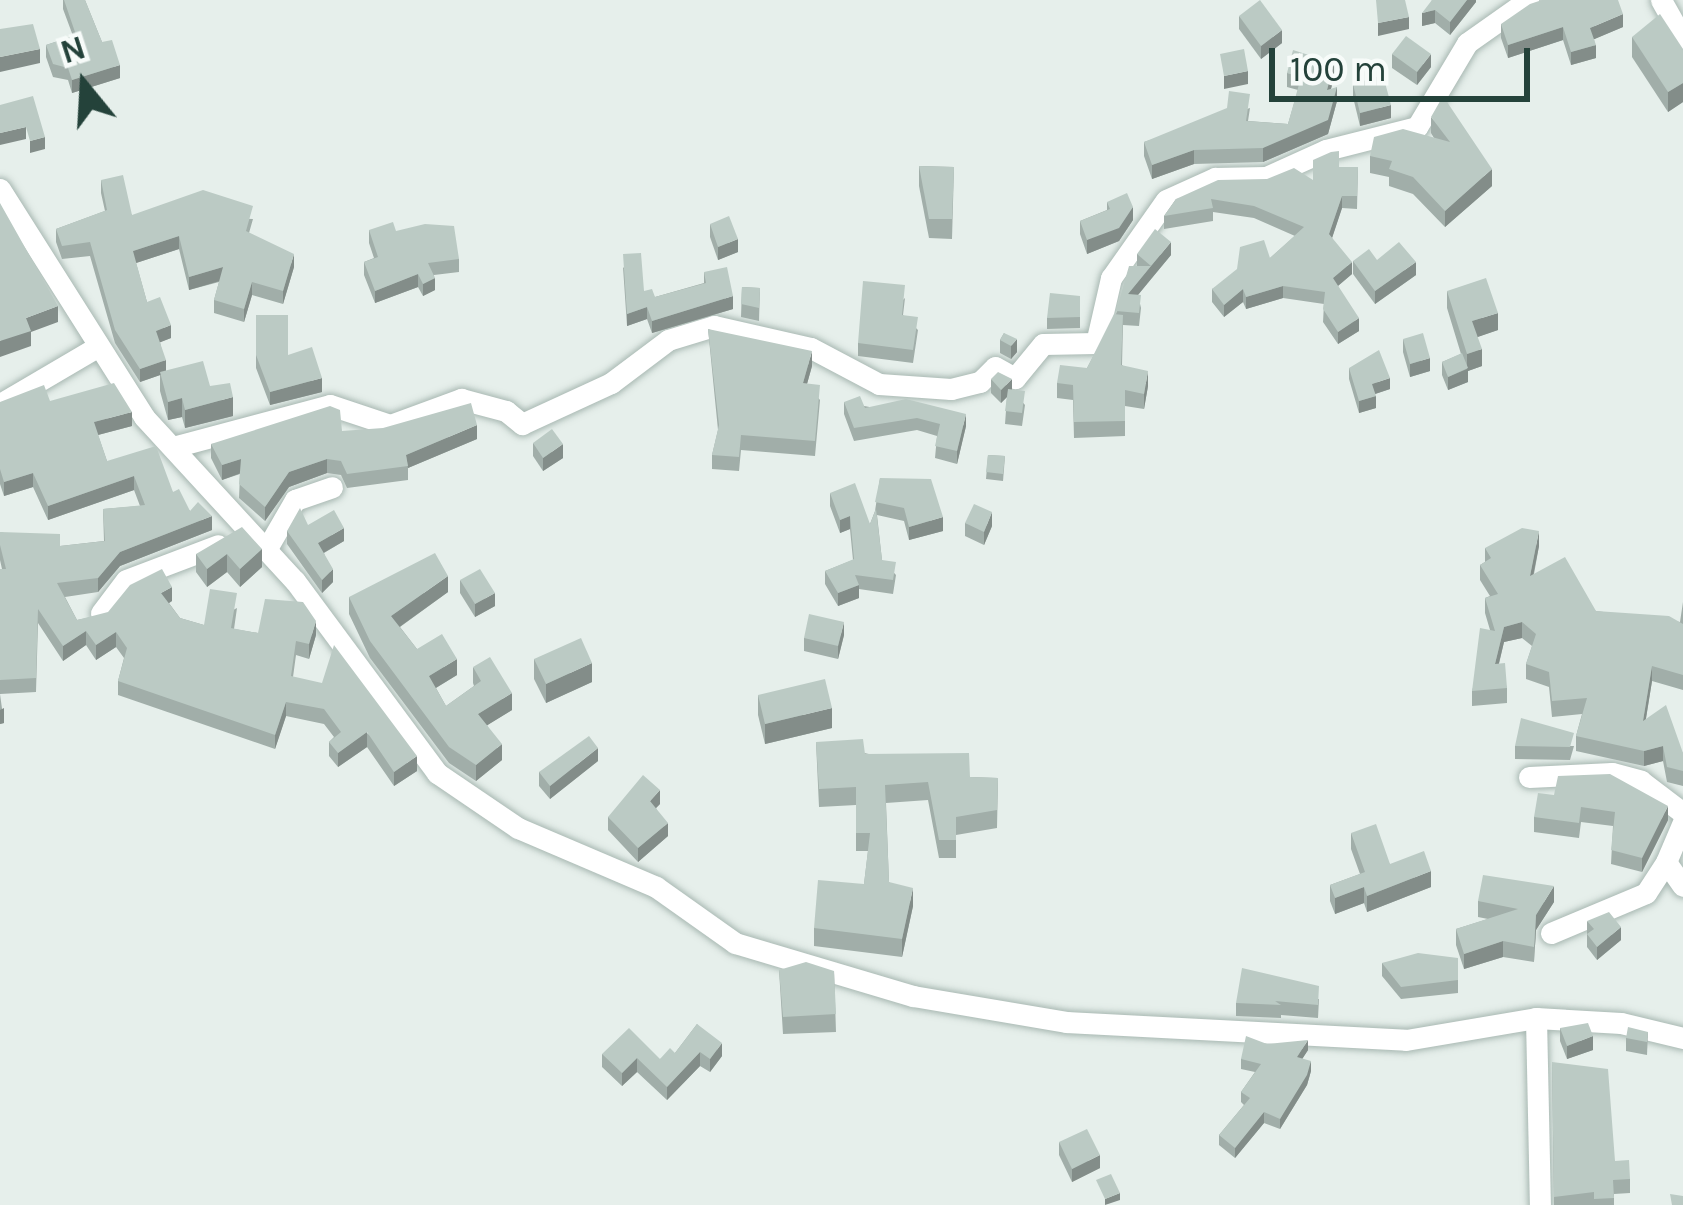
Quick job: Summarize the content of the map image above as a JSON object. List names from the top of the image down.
{
  "scale_bar": "100 m",
  "north": "top"
}
